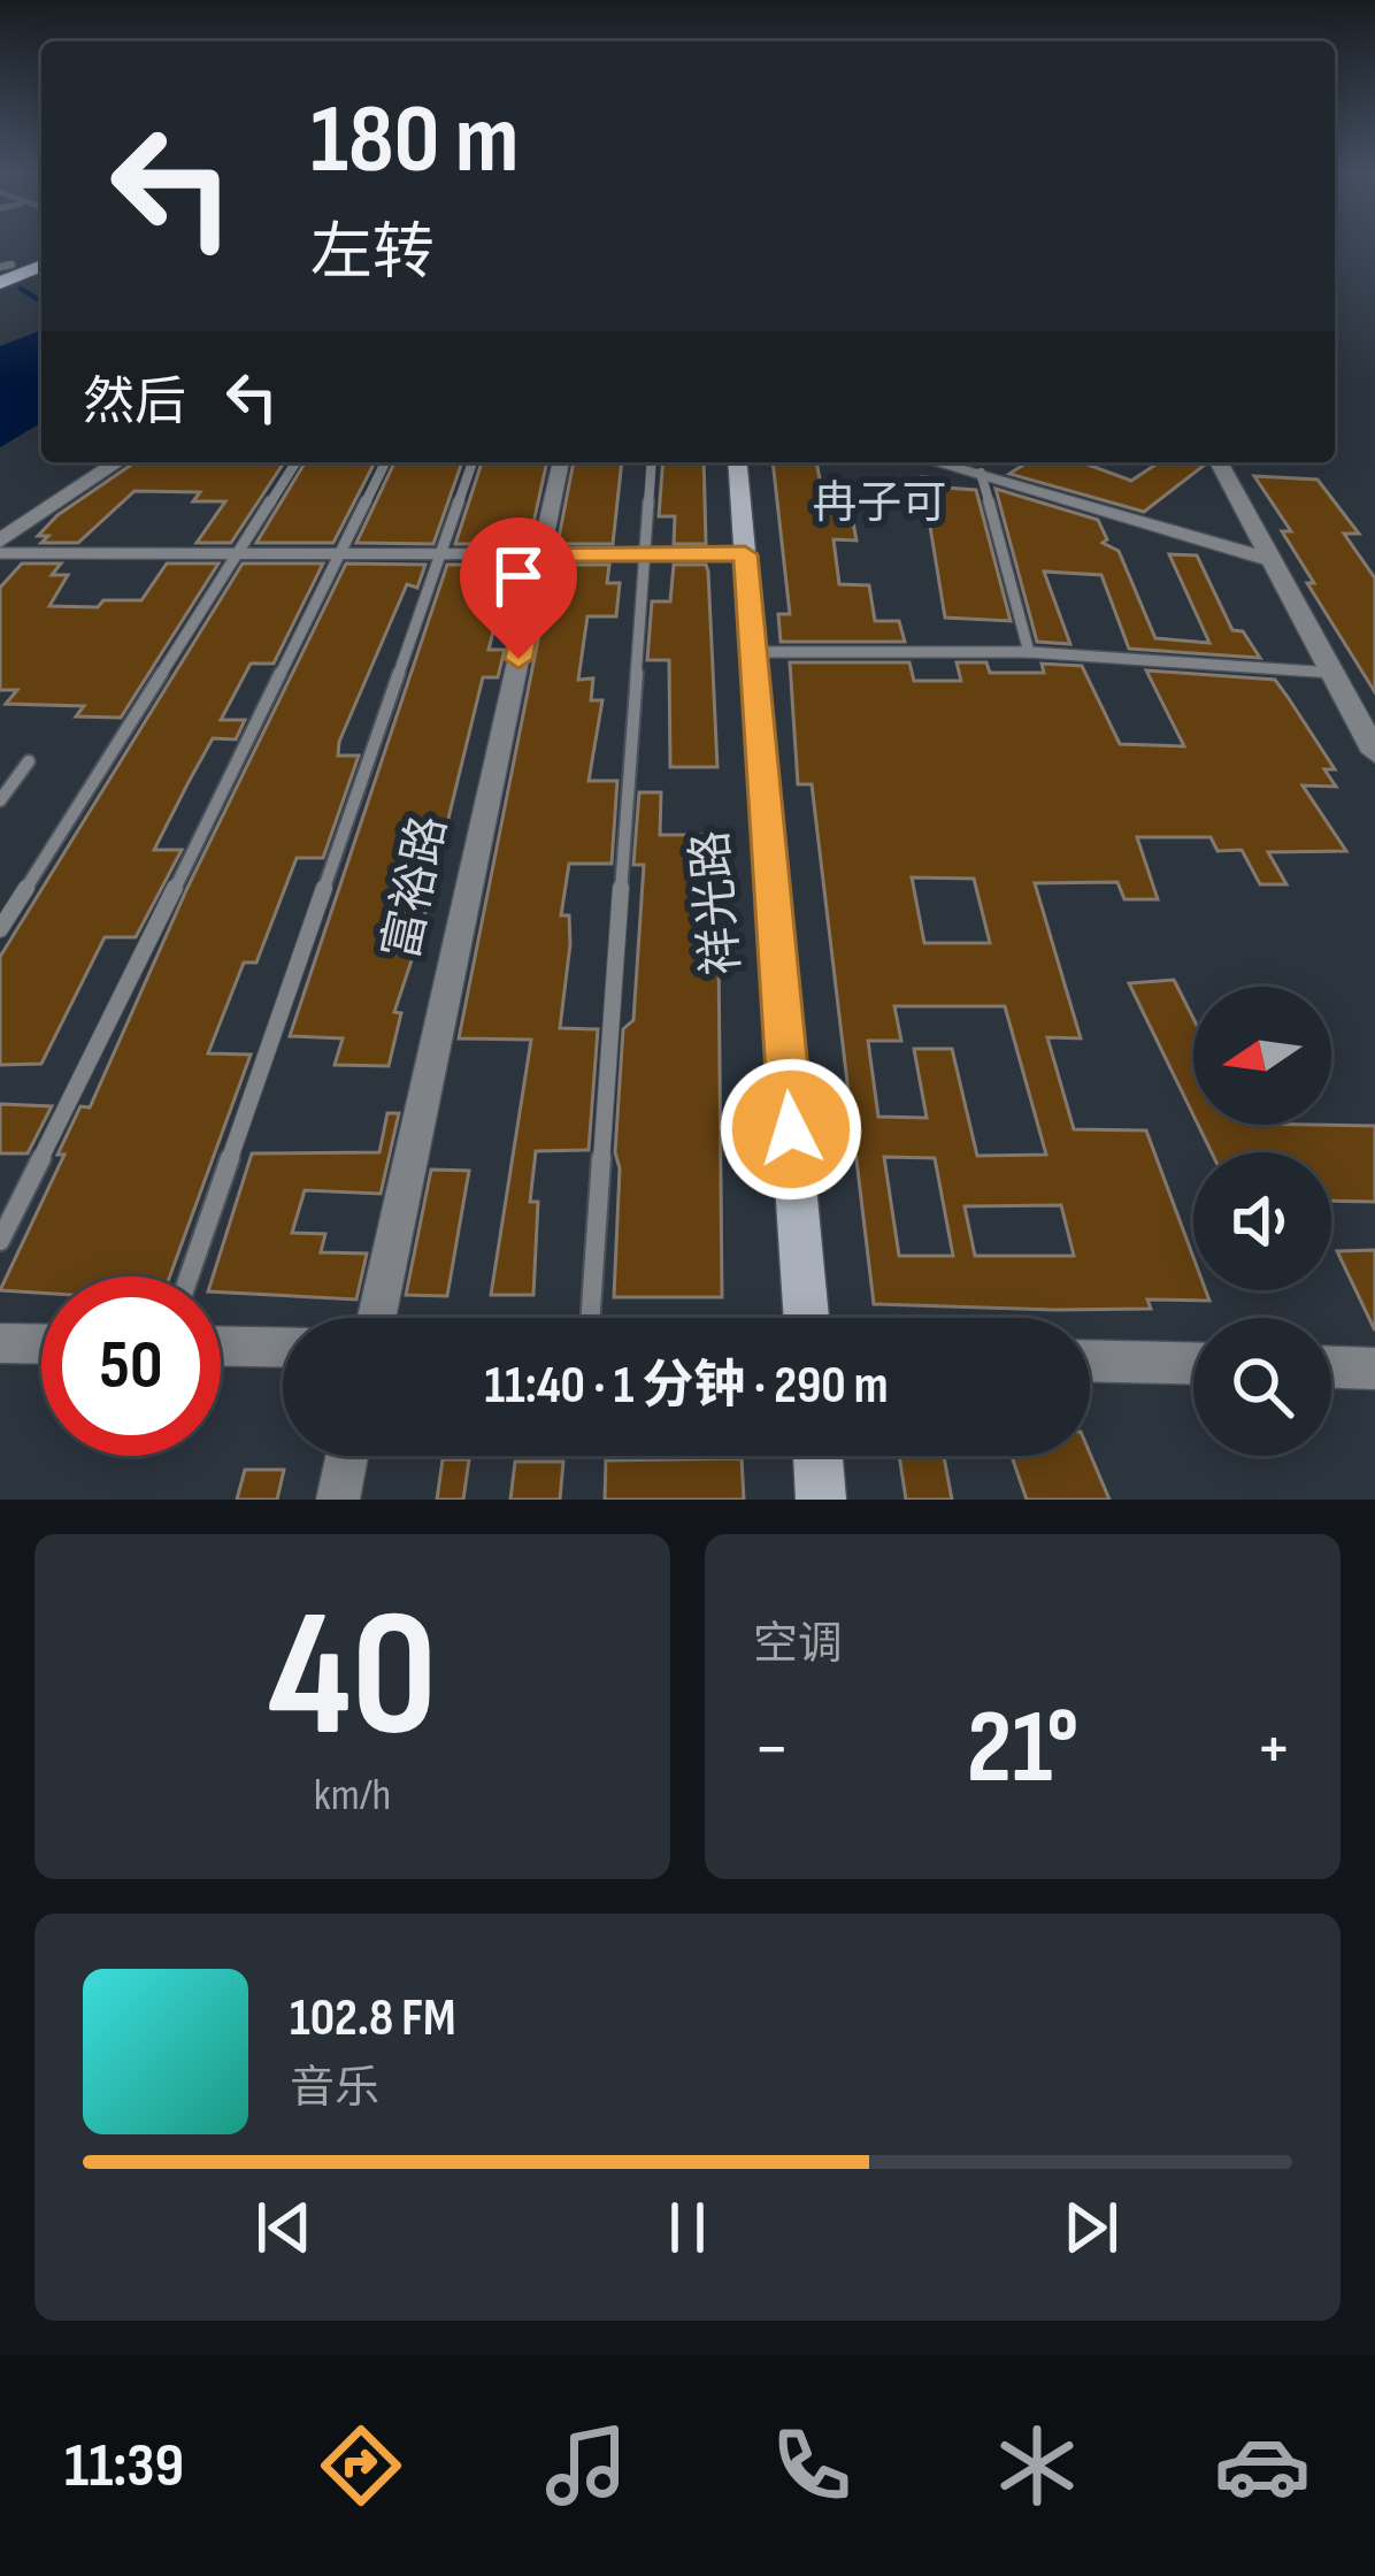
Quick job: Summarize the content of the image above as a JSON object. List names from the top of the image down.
{
  "streets": {
    "main road": ["祥光路"],
    "street": ["富裕路"]
  },
  "districts": ["冉子可"],
  "north": "left",
  "page": {
    "turn": ["180 m", "左转"],
    "then": "然后",
    "limit": "50",
    "trip": "11:40 · 1 分钟 · 290 m",
    "tile": [
      ["40", "km/h"],
      "空调"
    ],
    "heat": ["−", "21°", "+"],
    "song": ["102.8 FM", "音乐"],
    "tabs": "11:39"
  }
}
